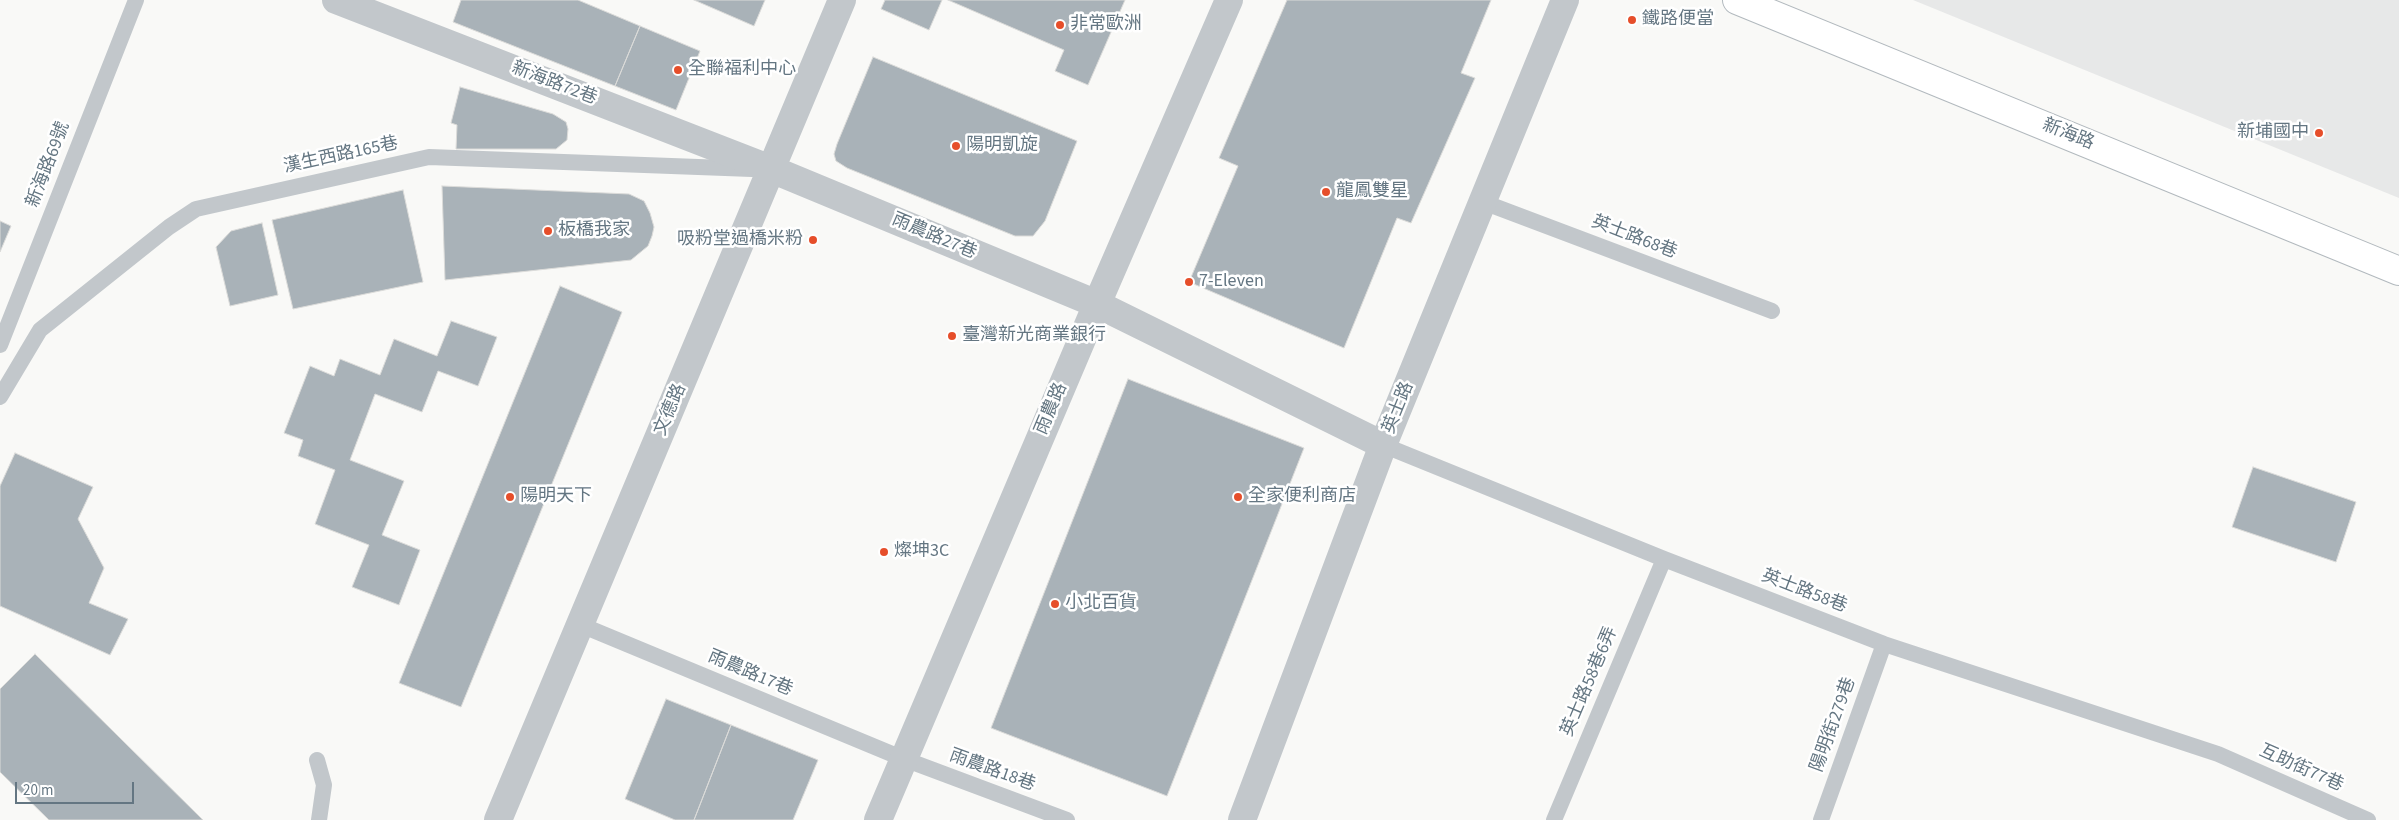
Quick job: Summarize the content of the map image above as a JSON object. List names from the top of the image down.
{
  "streets": {
    "street": [
      "新海路72巷",
      "新海路",
      "雨農路27巷",
      "英士路",
      "雨農路",
      "文德路"
    ],
    "lane": [
      "漢生西路165巷",
      "新海路69號",
      "英士路68巷",
      "英士路58巷",
      "雨農路17巷",
      "英士路58巷6弄",
      "陽明街279巷",
      "互助街77巷",
      "雨農路18巷"
    ]
  },
  "crossings": [
    ["新海路72巷", "漢生西路165巷"],
    ["新海路72巷", "雨農路27巷"],
    ["新海路72巷", "文德路"],
    ["漢生西路165巷", "雨農路27巷"],
    ["漢生西路165巷", "文德路"],
    ["雨農路27巷", "英士路"],
    ["雨農路27巷", "雨農路"],
    ["雨農路27巷", "文德路"],
    ["雨農路27巷", "英士路58巷"],
    ["英士路68巷", "英士路"],
    ["英士路", "英士路58巷"],
    ["雨農路", "雨農路17巷"],
    ["雨農路", "雨農路18巷"],
    ["文德路", "雨農路17巷"],
    ["英士路58巷", "英士路58巷6弄"],
    ["英士路58巷", "陽明街279巷"],
    ["英士路58巷", "互助街77巷"],
    ["雨農路17巷", "雨農路18巷"]
  ],
  "places": [
    "鐵路便當",
    "非常歐洲",
    "全聯福利中心",
    "新埔國中",
    "陽明凱旋",
    "龍鳳雙星",
    "板橋我家",
    "吸粉堂過橋米粉",
    "7-Eleven",
    "臺灣新光商業銀行",
    "陽明天下",
    "全家便利商店",
    "燦坤3C",
    "小北百貨"
  ],
  "scale_bar": "20 m"
}
